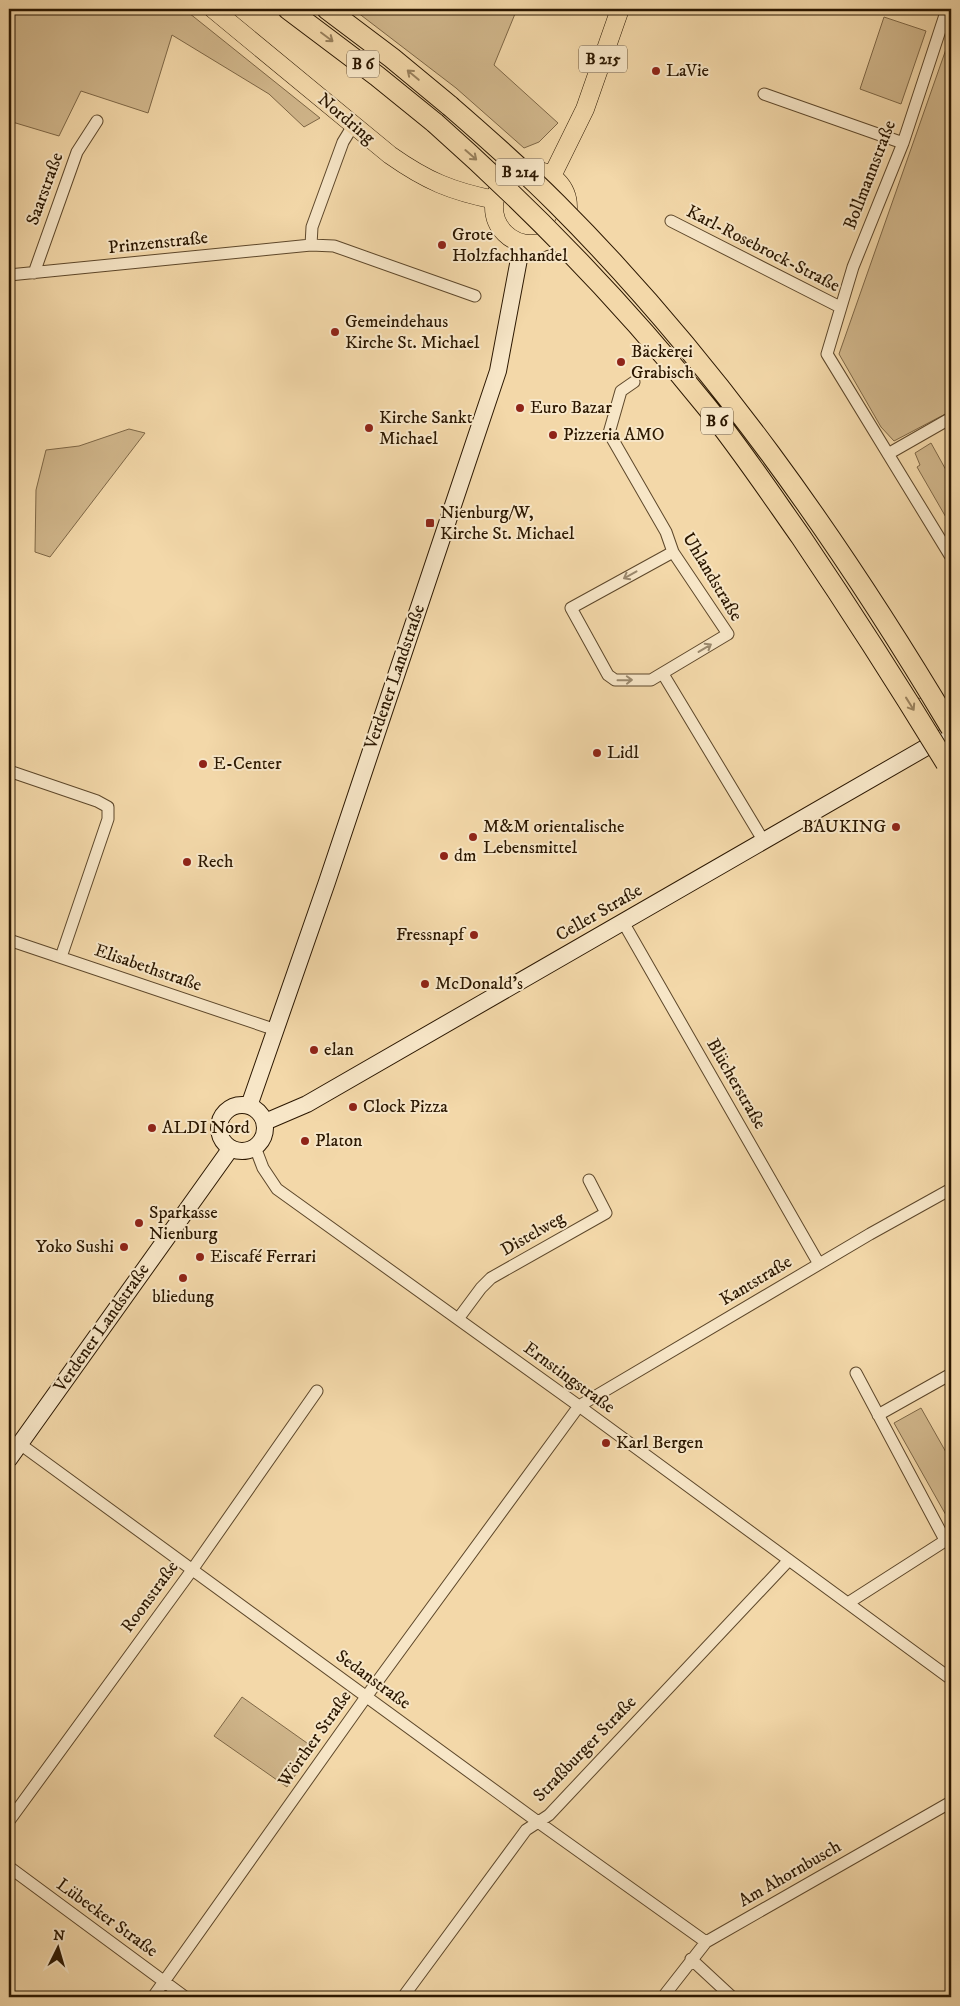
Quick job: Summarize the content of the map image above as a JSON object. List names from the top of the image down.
{
  "streets": {
    "highway": ["B 6"],
    "main road": [
      "B 215",
      "Nordring",
      "B 214",
      "Verdener Landstraße",
      "Celler Straße"
    ],
    "street": [
      "Bollmannstraße",
      "Saarstraße",
      "Prinzenstraße",
      "Karl-Rosebrock-Straße",
      "Uhlandstraße",
      "Elisabethstraße",
      "Blücherstraße",
      "Distelweg",
      "Kantstraße",
      "Ernstingstraße",
      "Roonstraße",
      "Sedanstraße",
      "Wörther Straße",
      "Straßburger Straße",
      "Am Ahornbusch",
      "Lübecker Straße"
    ]
  },
  "crossings": [
    ["B 215", "Nordring"],
    ["B 215", "B 214"],
    ["B 215", "Verdener Landstraße"],
    ["Nordring", "B 214"],
    ["Nordring", "Verdener Landstraße"],
    ["B 214", "Verdener Landstraße"],
    ["Bollmannstraße", "Karl-Rosebrock-Straße"],
    ["Saarstraße", "Prinzenstraße"],
    ["Verdener Landstraße", "Celler Straße"],
    ["Verdener Landstraße", "Elisabethstraße"],
    ["Verdener Landstraße", "Ernstingstraße"],
    ["Verdener Landstraße", "Sedanstraße"],
    ["Celler Straße", "Blücherstraße"],
    ["Celler Straße", "Ernstingstraße"],
    ["Blücherstraße", "Kantstraße"],
    ["Distelweg", "Ernstingstraße"],
    ["Kantstraße", "Ernstingstraße"],
    ["Kantstraße", "Wörther Straße"],
    ["Ernstingstraße", "Wörther Straße"],
    ["Ernstingstraße", "Straßburger Straße"],
    ["Roonstraße", "Sedanstraße"],
    ["Sedanstraße", "Wörther Straße"],
    ["Sedanstraße", "Straßburger Straße"],
    ["Sedanstraße", "Am Ahornbusch"],
    ["Wörther Straße", "Lübecker Straße"]
  ],
  "places": {
    "other": [
      "LaVie",
      "Grote Holzfachhandel",
      "Gemeindehaus Kirche St. Michael",
      "Bäckerei Grabisch",
      "Euro Bazar",
      "Kirche Sankt Michael",
      "Pizzeria AMO",
      "Lidl",
      "E-Center",
      "BAUKING",
      "M&M orientalische Lebensmittel",
      "dm",
      "Rech",
      "Fressnapf",
      "McDonald's",
      "elan",
      "Clock Pizza",
      "ALDI Nord",
      "Platon",
      "Sparkasse Nienburg",
      "Yoko Sushi",
      "Eiscafé Ferrari",
      "bliedung",
      "Karl Bergen"
    ],
    "transit": ["Nienburg/W, Kirche St. Michael"]
  },
  "north": "top"
}
